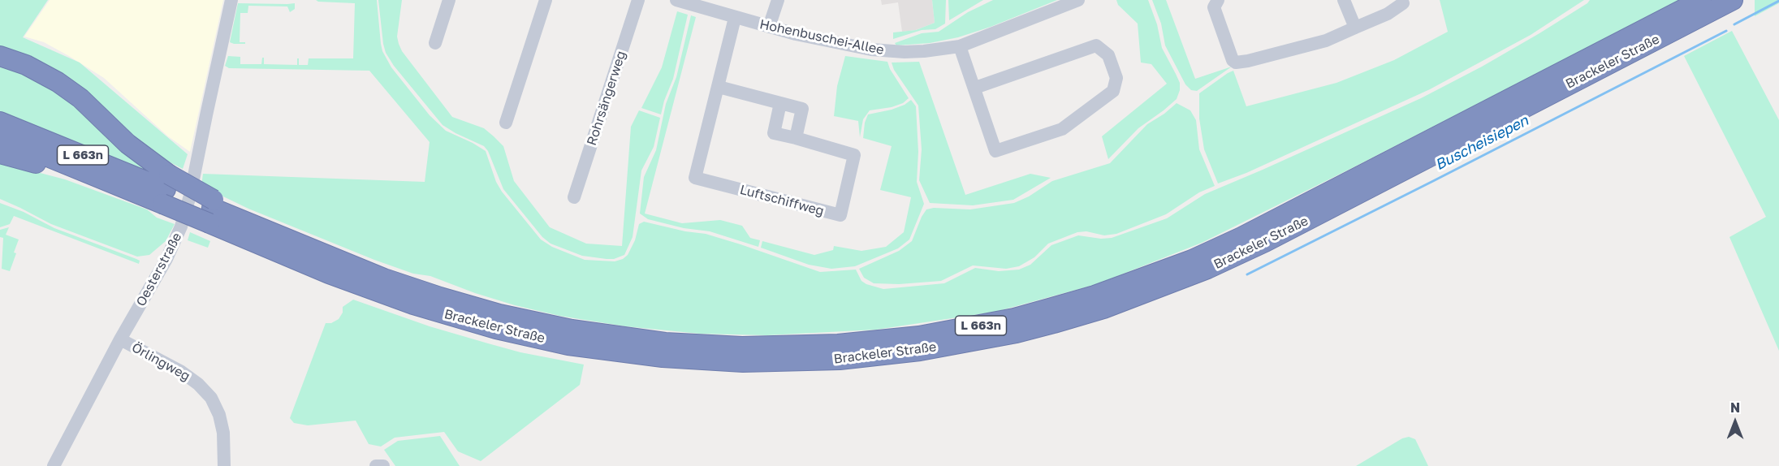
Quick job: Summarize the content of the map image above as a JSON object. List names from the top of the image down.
{
  "streets": {
    "highway": ["Brackeler Straße", "L 663n"],
    "street": [
      "Hohenbuschei-Allee",
      "Rohrsängerweg",
      "Luftschiffweg",
      "Oesterstraße",
      "Örlingweg"
    ]
  },
  "crossings": [
    ["Hohenbuschei-Allee", "Luftschiffweg"],
    ["Oesterstraße", "Örlingweg"]
  ],
  "water": ["Buscheisiepen"],
  "north": "top"
}
